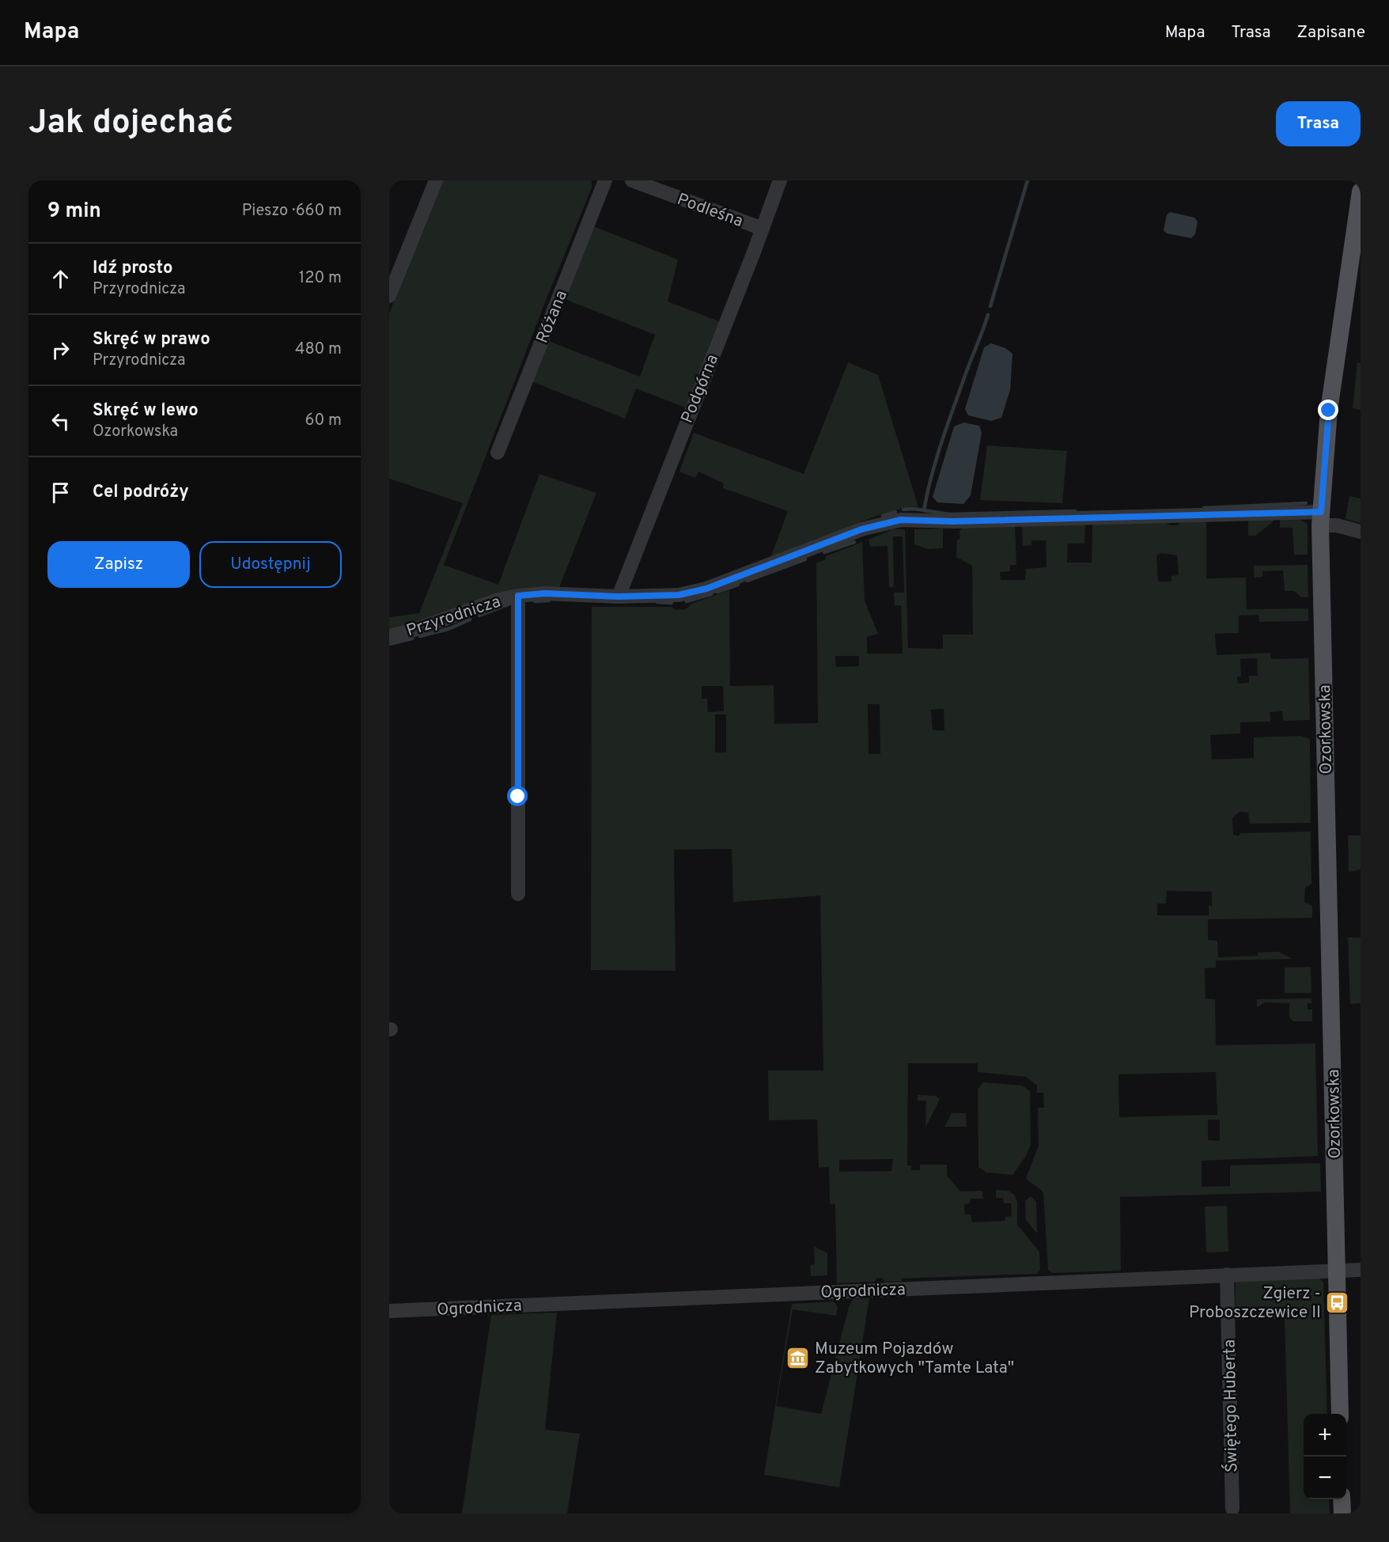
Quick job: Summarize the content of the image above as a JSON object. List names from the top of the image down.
{
  "streets": {
    "main road": ["Ozorkowska"],
    "street": [
      "Podleśna",
      "Różana",
      "Podgórna",
      "Przyrodnicza",
      "Ogrodnicza",
      "Świętego Huberta"
    ]
  },
  "crossings": [
    ["Podleśna", "Podgórna"],
    ["Podgórna", "Przyrodnicza"],
    ["Przyrodnicza", "Ozorkowska"],
    ["Ozorkowska", "Ogrodnicza"],
    ["Ogrodnicza", "Świętego Huberta"]
  ],
  "places": {
    "bus stop": ["Zgierz - Proboszczewice II"],
    "museum": ["Muzeum Pojazdów Zabytkowych \"Tamte Lata\""]
  },
  "page": {
    "header": "Mapa",
    "nav": ["Mapa", "Trasa", "Zapisane"],
    "buttons": [
      "Trasa",
      ["Zapisz", "Udostępnij"]
    ],
    "title": "Jak dojechać",
    "heading": ["9 min", "Pieszo · 660 m"],
    "list": [
      ["Idź prosto", "Przyrodnicza", "120 m"],
      ["Skręć w prawo", "Przyrodnicza", "480 m"],
      ["Skręć w lewo", "Ozorkowska", "60 m"],
      "Cel podróży"
    ],
    "map_buttons": ["+", "−"]
  }
}
